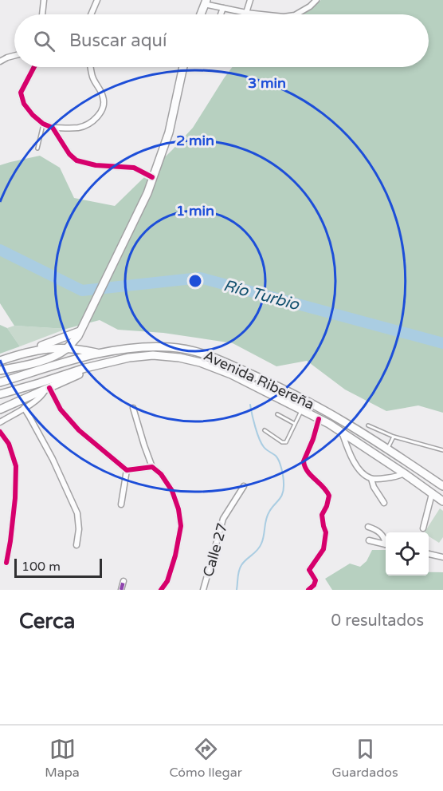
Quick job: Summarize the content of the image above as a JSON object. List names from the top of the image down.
{
  "streets": {
    "main road": ["Avenida Ribereña"],
    "street": ["Calle 27"]
  },
  "water": ["Río Turbio"],
  "scale_bar": "100 m",
  "page": {
    "search": "Buscar aquí",
    "scale": "100 m",
    "heading": ["Cerca", "0 resultados"],
    "nav": ["Mapa", "Cómo llegar", "Guardados"]
  },
  "rings": ["3 min", "2 min", "1 min"]
}
